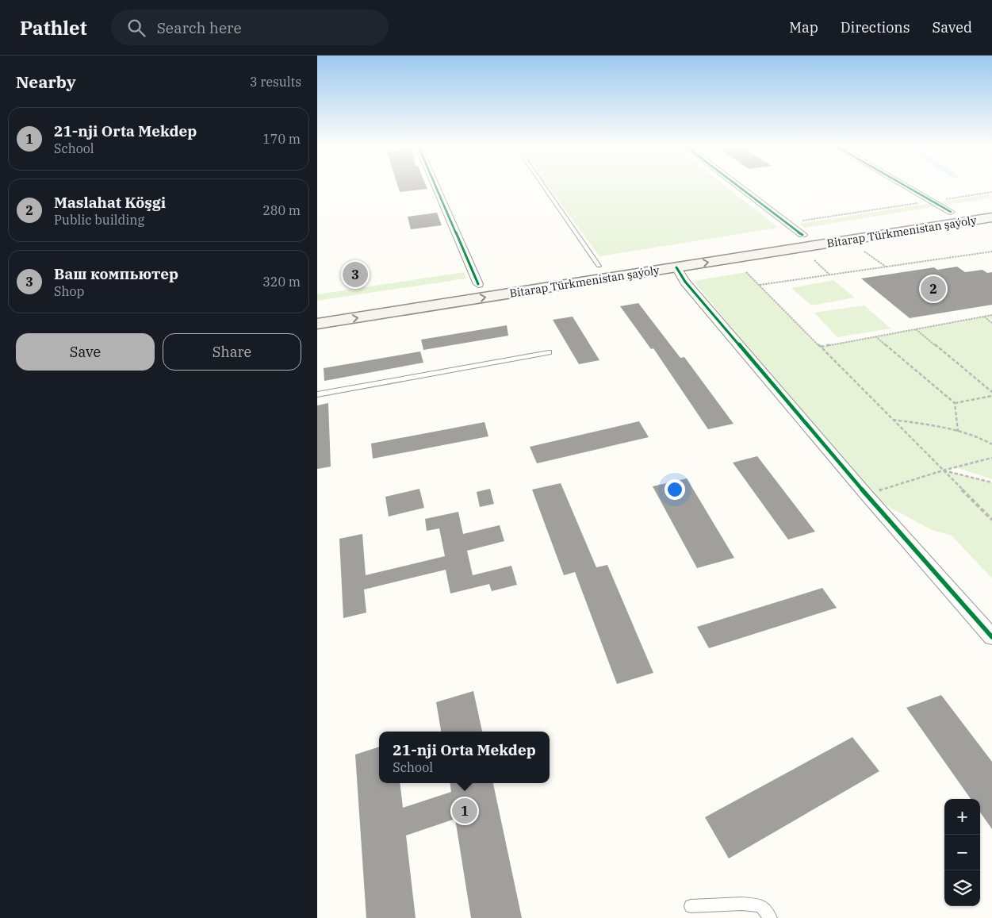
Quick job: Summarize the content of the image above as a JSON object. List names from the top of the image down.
{
  "streets": {
    "main road": ["Bitarap Türkmenistan şaýoly"]
  },
  "page": {
    "header": "Pathlet",
    "search": "Search here",
    "nav": ["Map", "Directions", "Saved"],
    "heading": ["Nearby", "3 results"],
    "list": [
      {
        "mark": "1",
        "name": "21-nji Orta Mekdep",
        "note": "School",
        "value": "170 m"
      },
      {
        "mark": "2",
        "name": "Maslahat Köşgi",
        "note": "Public building",
        "value": "280 m"
      },
      {
        "mark": "3",
        "name": "Ваш компьютер",
        "note": "Shop",
        "value": "320 m"
      }
    ],
    "pins": ["3", "2", "1"],
    "buttons": ["Save", "Share"],
    "popup": ["21-nji Orta Mekdep", "School"],
    "map_buttons": ["+", "−"]
  }
}
